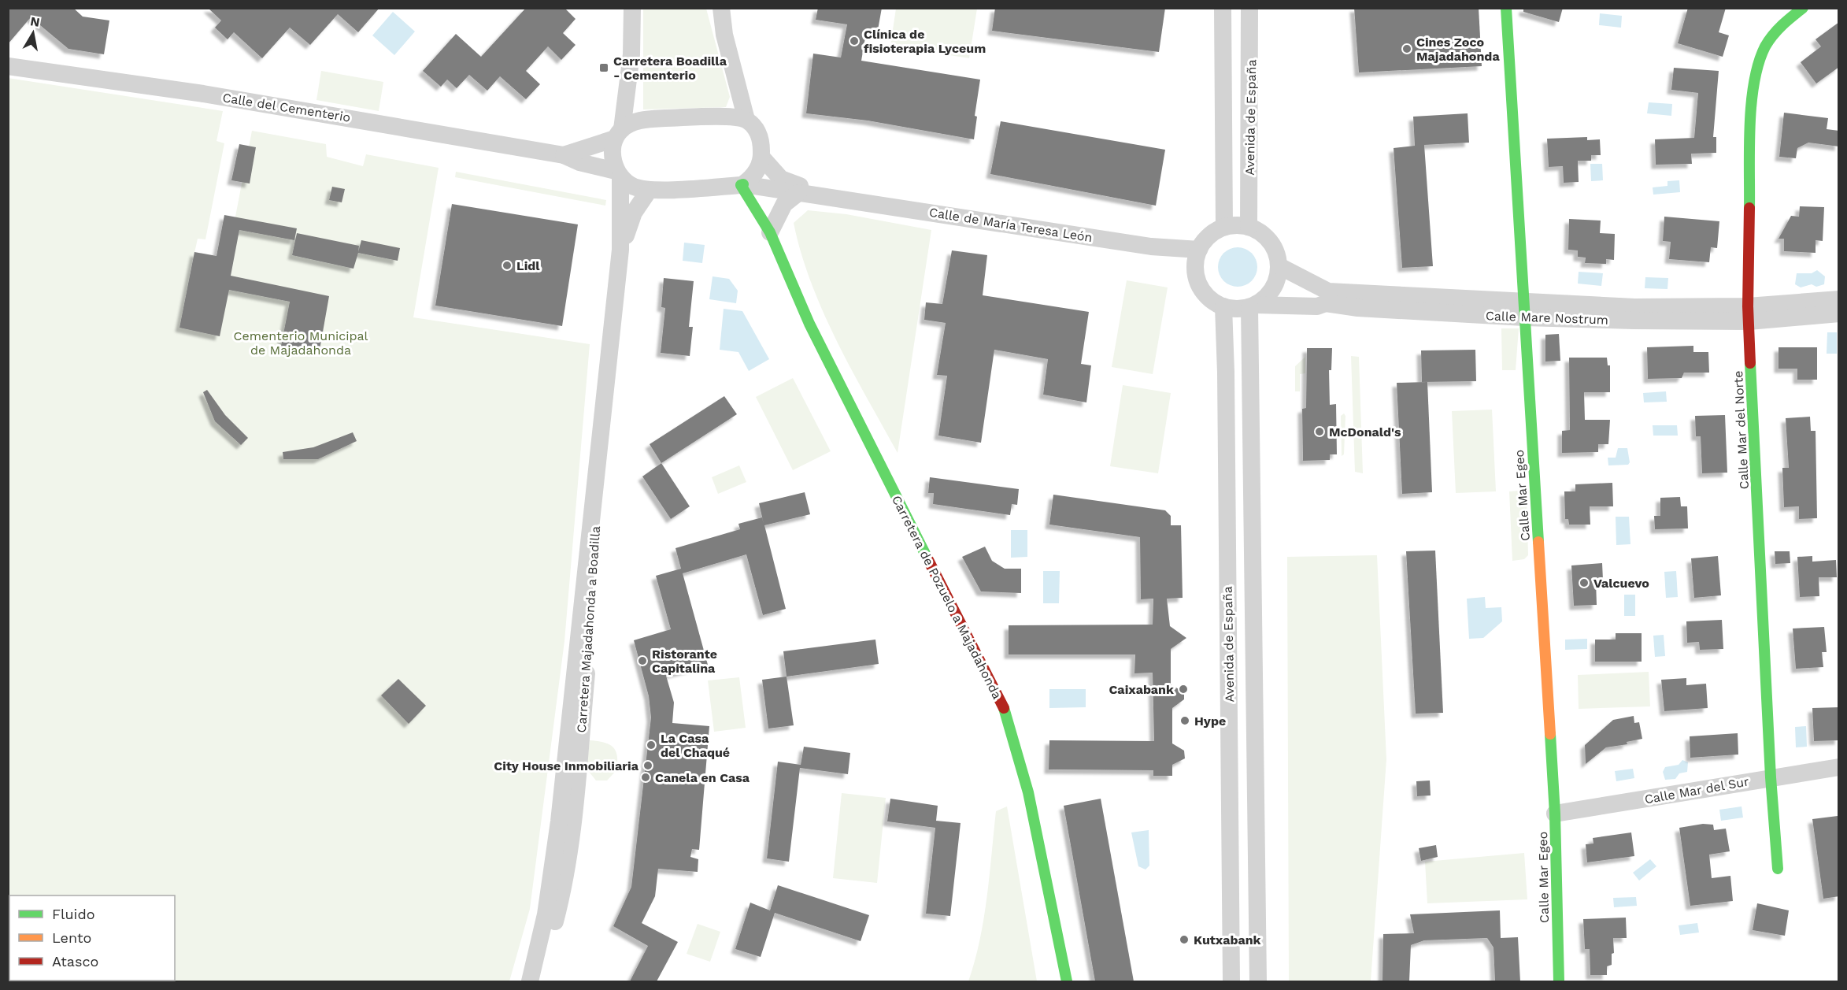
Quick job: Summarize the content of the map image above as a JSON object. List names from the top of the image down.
{
  "streets": {
    "street": [
      "Calle del Cementerio",
      "Avenida de España",
      "Calle de María Teresa León",
      "Calle Mare Nostrum",
      "Calle Mar del Norte",
      "Calle Mar Egeo",
      "Carretera de Pozuelo a Majadahonda",
      "Carretera Majadahonda a Boadilla",
      "Calle Mar del Sur"
    ]
  },
  "crossings": [
    ["Calle del Cementerio", "Carretera Majadahonda a Boadilla"],
    ["Avenida de España", "Calle de María Teresa León"],
    ["Avenida de España", "Calle Mare Nostrum"],
    ["Calle de María Teresa León", "Calle Mare Nostrum"],
    ["Calle de María Teresa León", "Carretera de Pozuelo a Majadahonda"],
    ["Calle Mare Nostrum", "Calle Mar del Norte"],
    ["Calle Mare Nostrum", "Calle Mar Egeo"],
    ["Calle Mar del Norte", "Calle Mar del Sur"],
    ["Calle Mar Egeo", "Calle Mar del Sur"]
  ],
  "parks": ["Cementerio Municipal de Majadahonda"],
  "places": {
    "other": [
      "Clínica de fisioterapia Lyceum",
      "Cines Zoco Majadahonda",
      "Lidl",
      "McDonald's",
      "Valcuevo",
      "Ristorante Capitalina",
      "Caixabank",
      "Hype",
      "La Casa del Chaqué",
      "City House Inmobiliaria",
      "Canela en Casa",
      "Kutxabank"
    ],
    "transit": ["Carretera Boadilla - Cementerio"]
  },
  "legend": ["Fluido", "Lento", "Atasco"],
  "north": "top"
}
